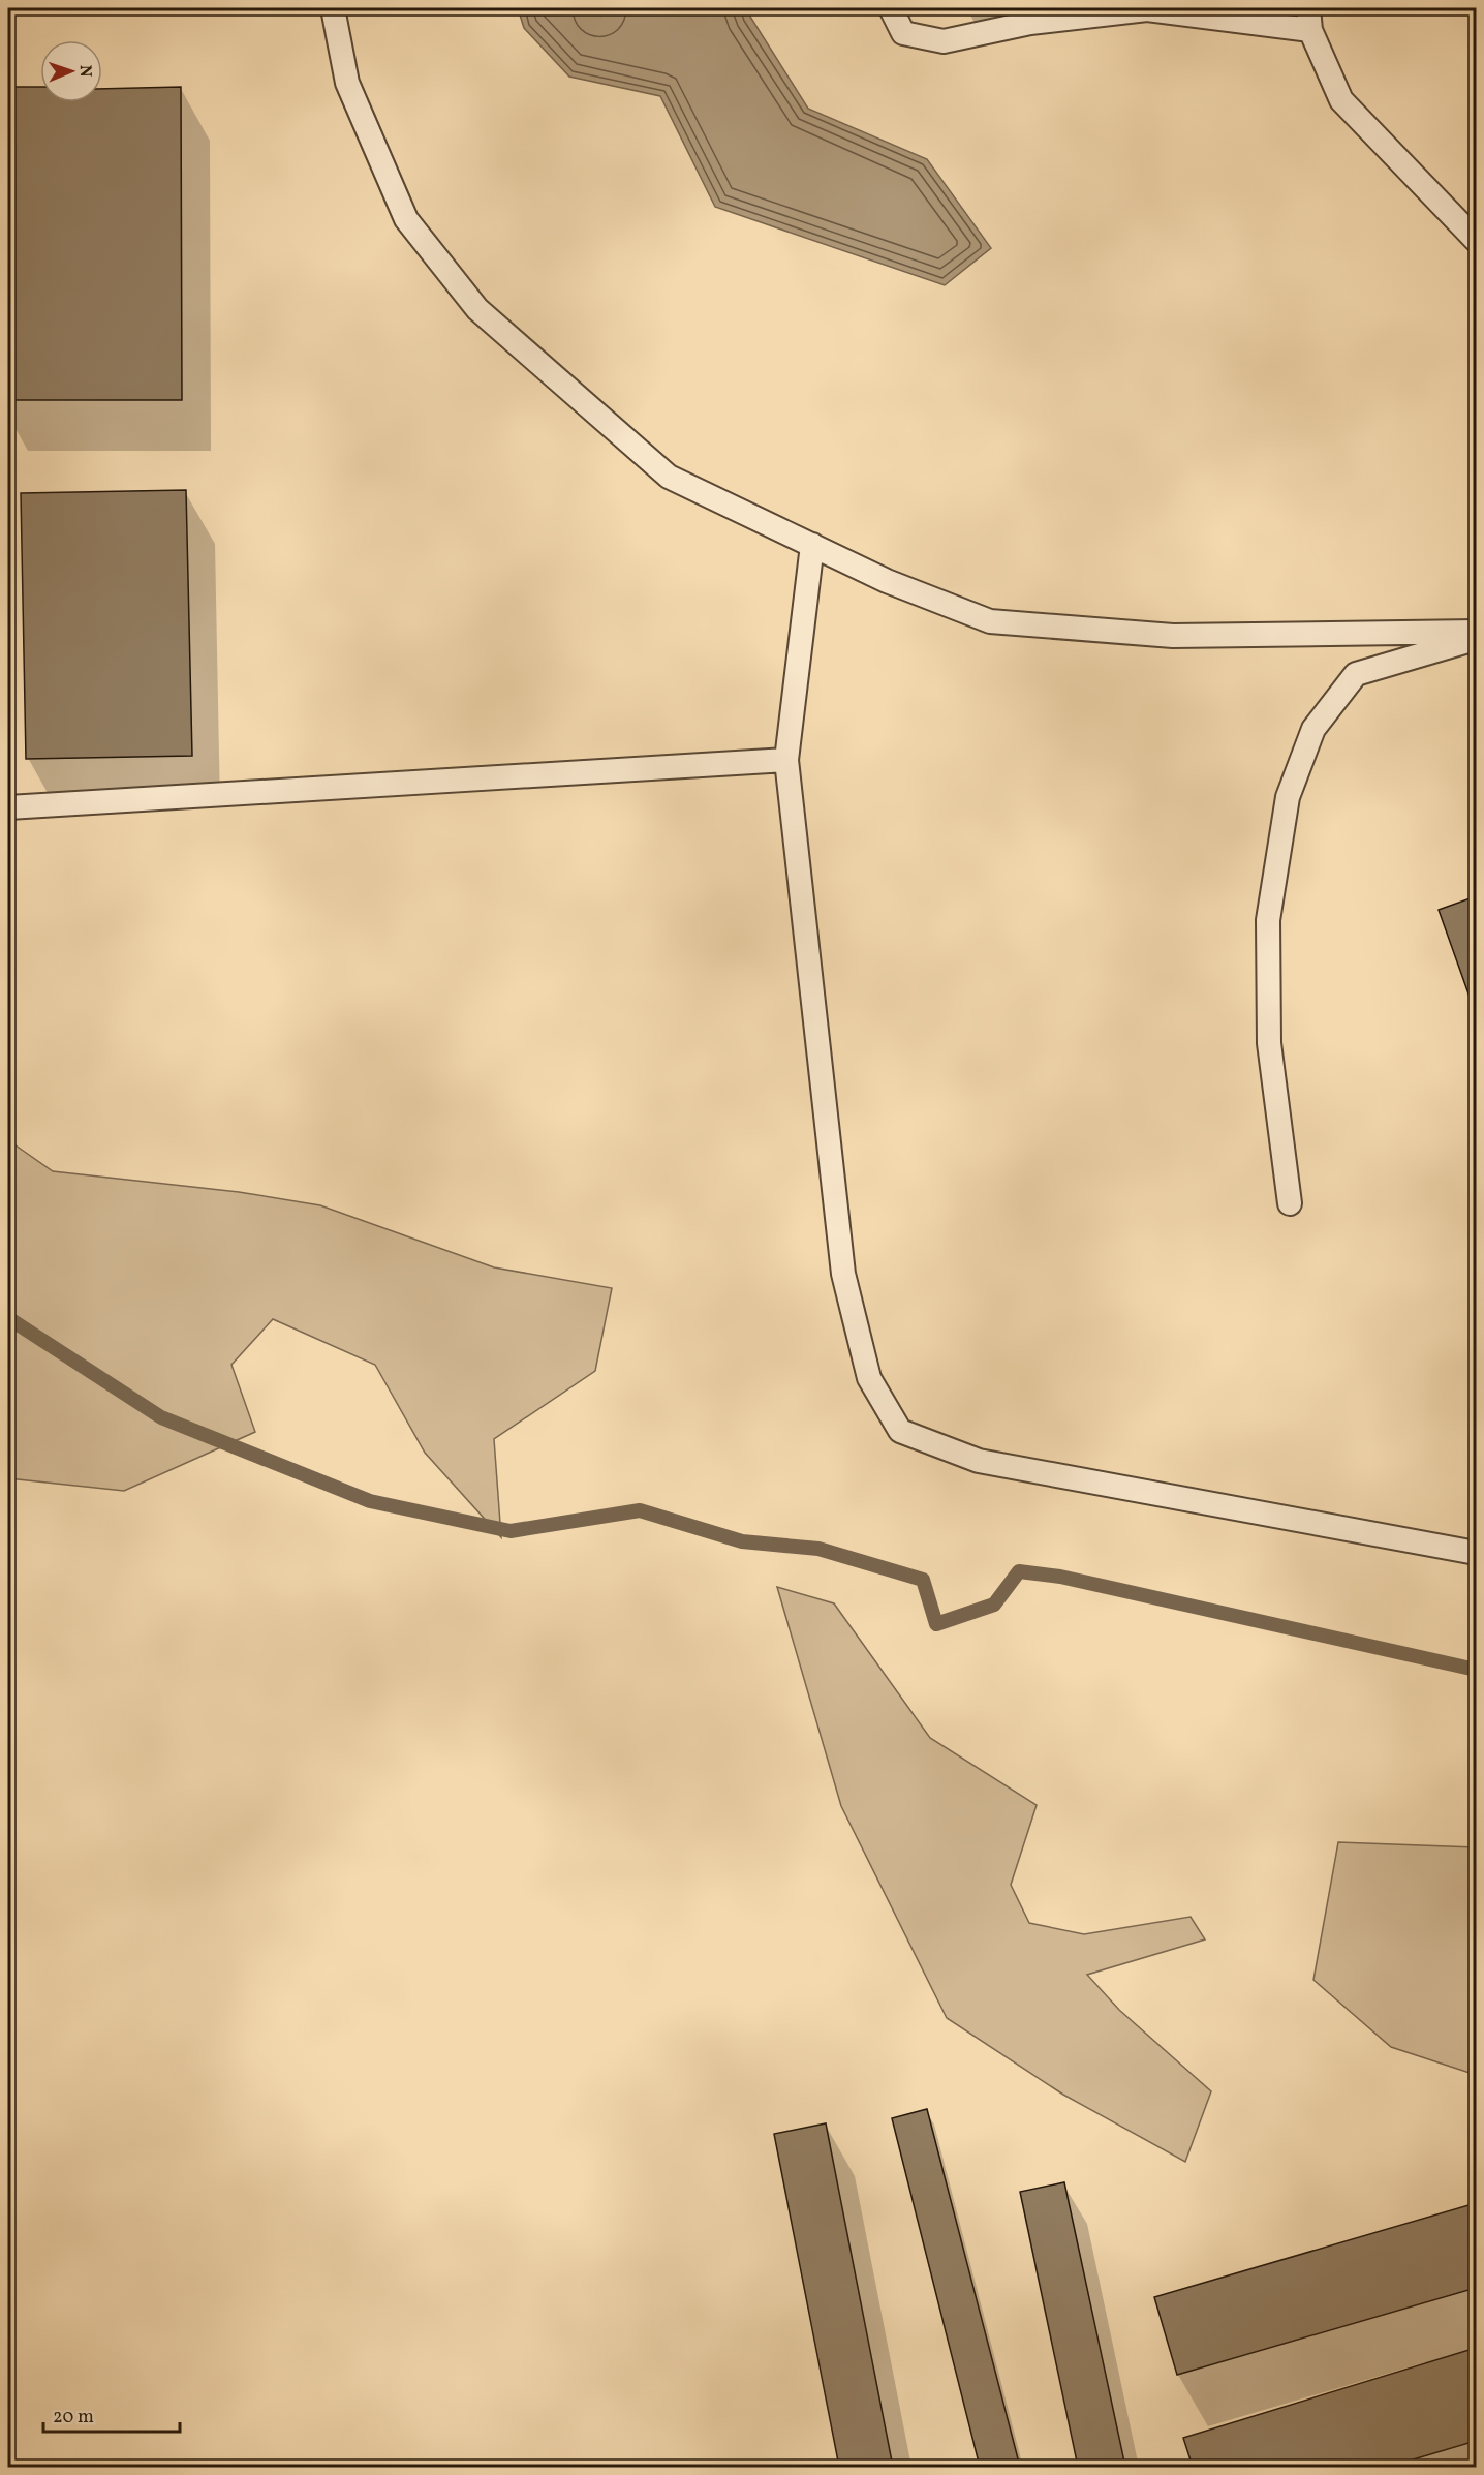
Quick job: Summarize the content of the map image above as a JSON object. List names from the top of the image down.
{
  "scale_bar": "20 m",
  "north": "right"
}
